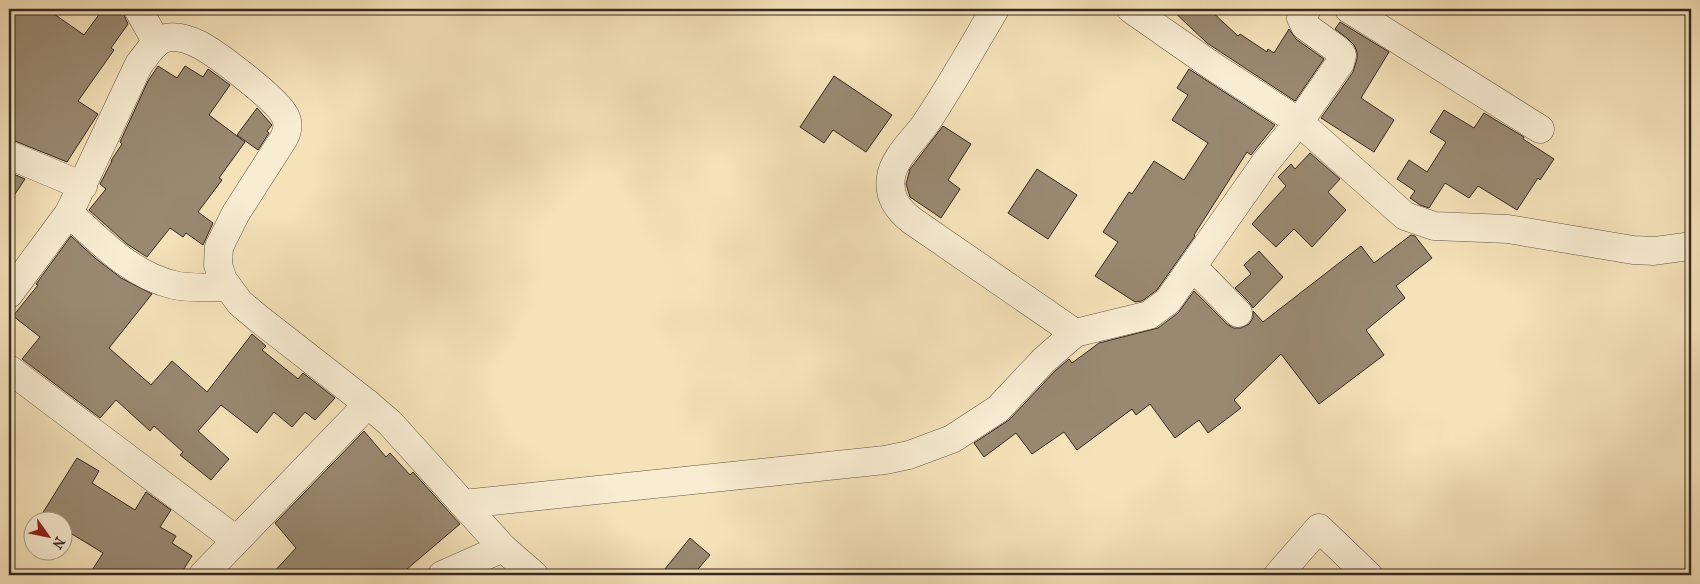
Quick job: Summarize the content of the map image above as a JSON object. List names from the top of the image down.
{
  "north": "bottom right"
}
